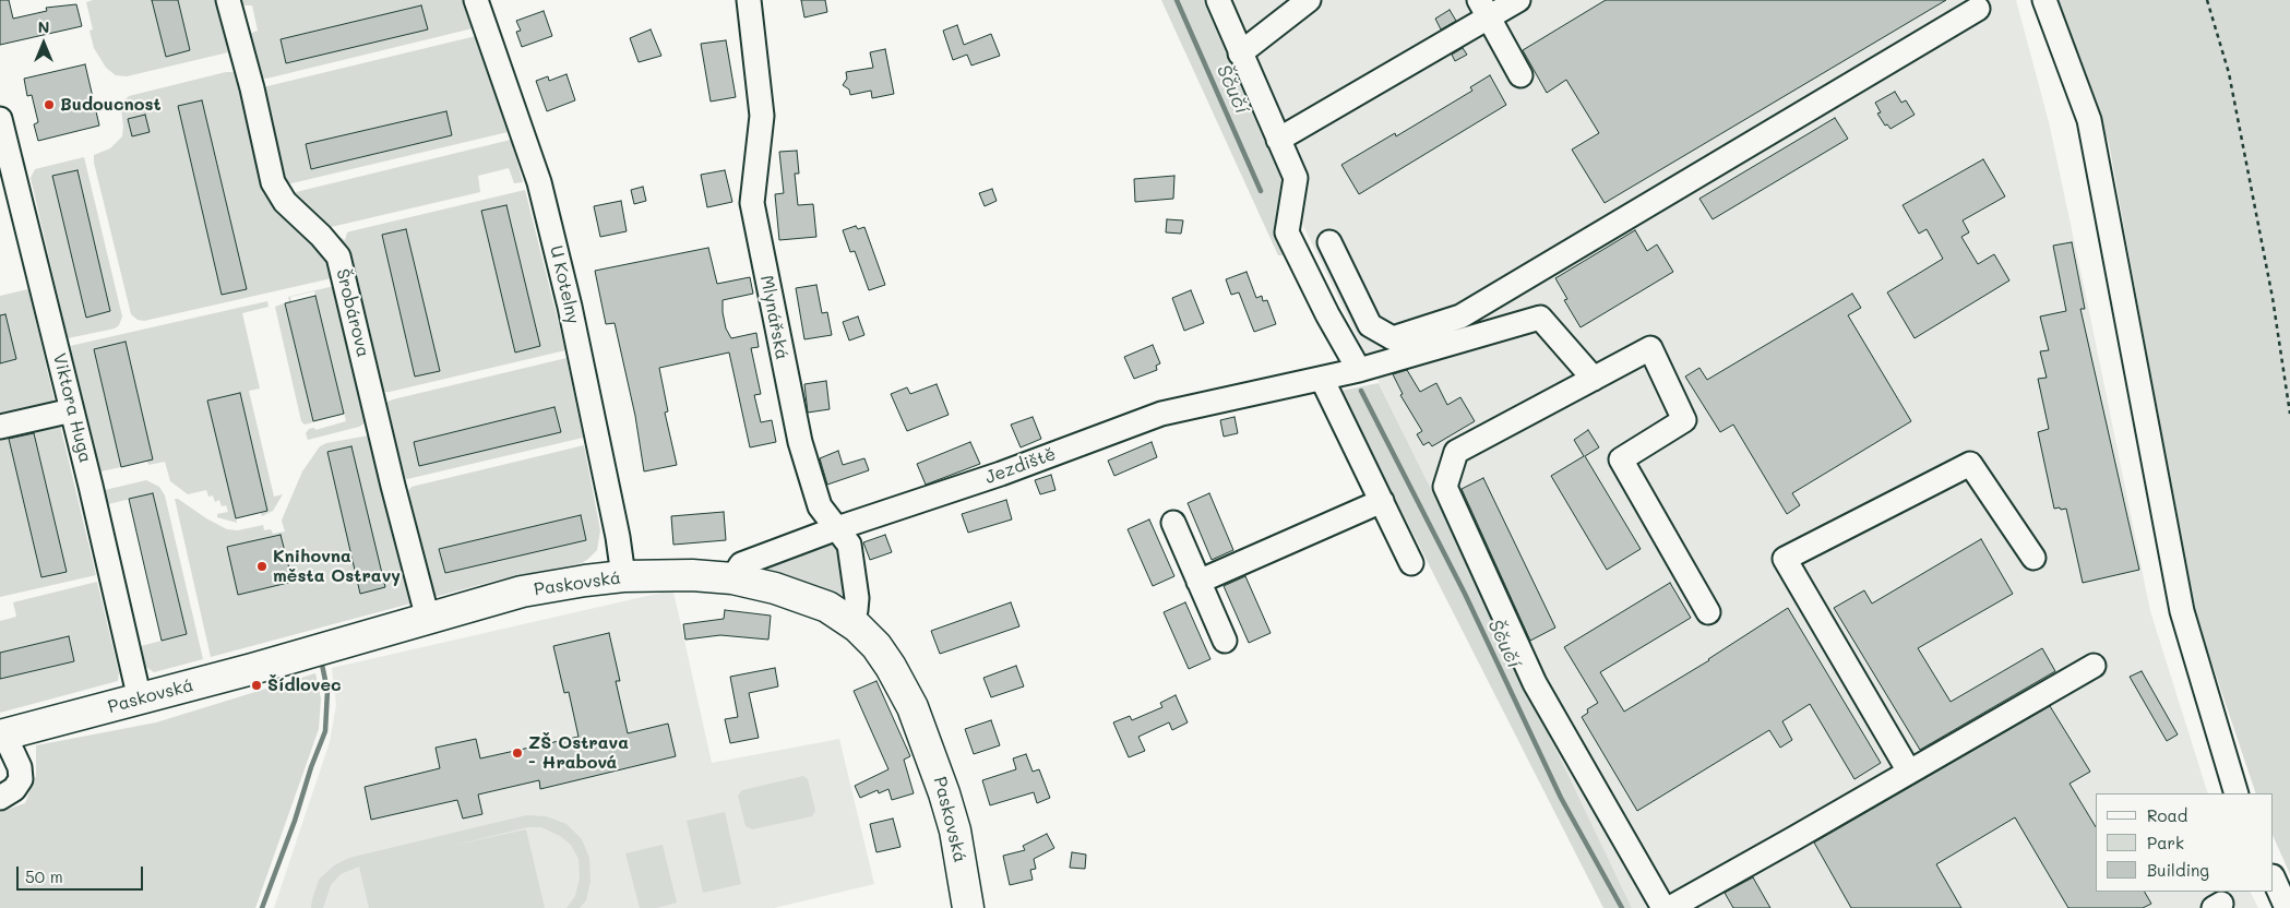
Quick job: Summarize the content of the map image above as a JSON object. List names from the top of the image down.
{
  "streets": {
    "main road": ["Paskovská"],
    "street": [
      "U Kotelny",
      "Šrobárova",
      "Mlynářská",
      "Viktora Huga",
      "Jezdiště"
    ]
  },
  "crossings": [
    ["U Kotelny", "Paskovská"],
    ["Šrobárova", "Paskovská"],
    ["Mlynářská", "Jezdiště"],
    ["Mlynářská", "Paskovská"],
    ["Viktora Huga", "Paskovská"],
    ["Jezdiště", "Paskovská"]
  ],
  "water": ["Ščučí"],
  "places": [
    "Budoucnost",
    "Knihovna města Ostravy",
    "Šídlovec",
    "ZŠ Ostrava - Hrabová"
  ],
  "legend": ["Road", "Park", "Building"],
  "scale_bar": "50 m",
  "north": "top"
}
